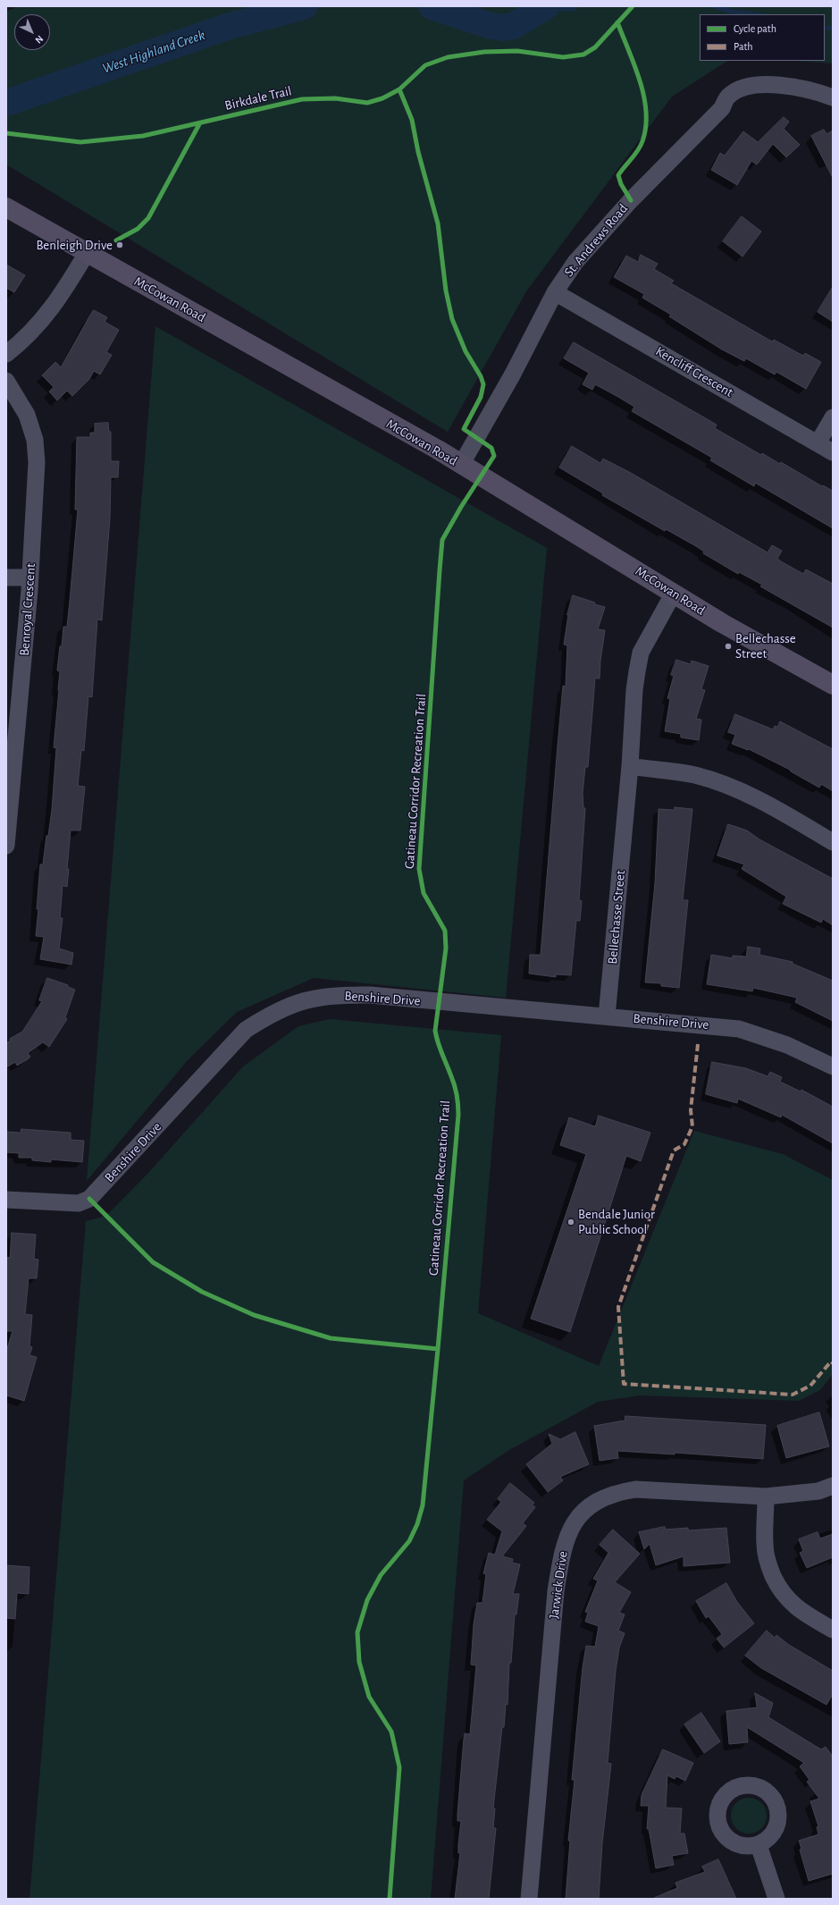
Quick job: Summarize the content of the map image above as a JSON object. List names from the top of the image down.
{
  "streets": {
    "main road": ["McCowan Road"],
    "street": [
      "St. Andrews Road",
      "Kencliff Crescent",
      "Benroyal Crescent",
      "Bellechasse Street",
      "Benshire Drive",
      "Jarwick Drive"
    ],
    "cycle path": ["Birkdale Trail", "Gatineau Corridor Recreation Trail"]
  },
  "crossings": [
    ["St. Andrews Road", "McCowan Road"],
    ["St. Andrews Road", "Kencliff Crescent"],
    ["McCowan Road", "Bellechasse Street"],
    ["Bellechasse Street", "Benshire Drive"]
  ],
  "water": ["West Highland Creek"],
  "places": ["Benleigh Drive", "Bellechasse Street", "Bendale Junior Public School"],
  "legend": ["Cycle path", "Path"],
  "north": "bottom right"
}
